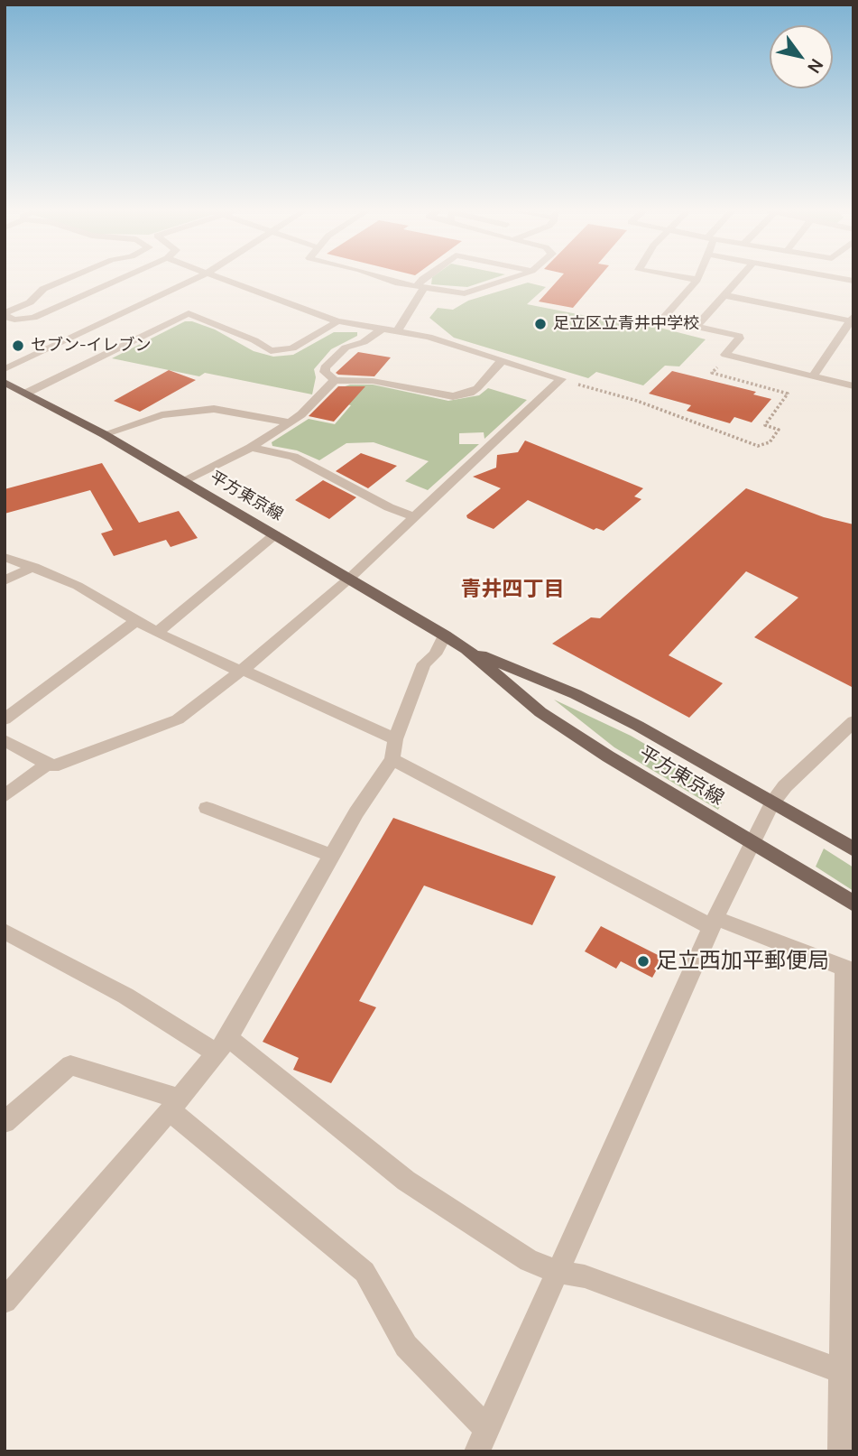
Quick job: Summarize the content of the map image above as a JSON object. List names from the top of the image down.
{
  "streets": {
    "main road": ["平方東京線"]
  },
  "districts": ["青井四丁目"],
  "places": ["足立区立青井中学校", "セブン-イレブン", "足立西加平郵便局"],
  "north": "bottom right"
}
